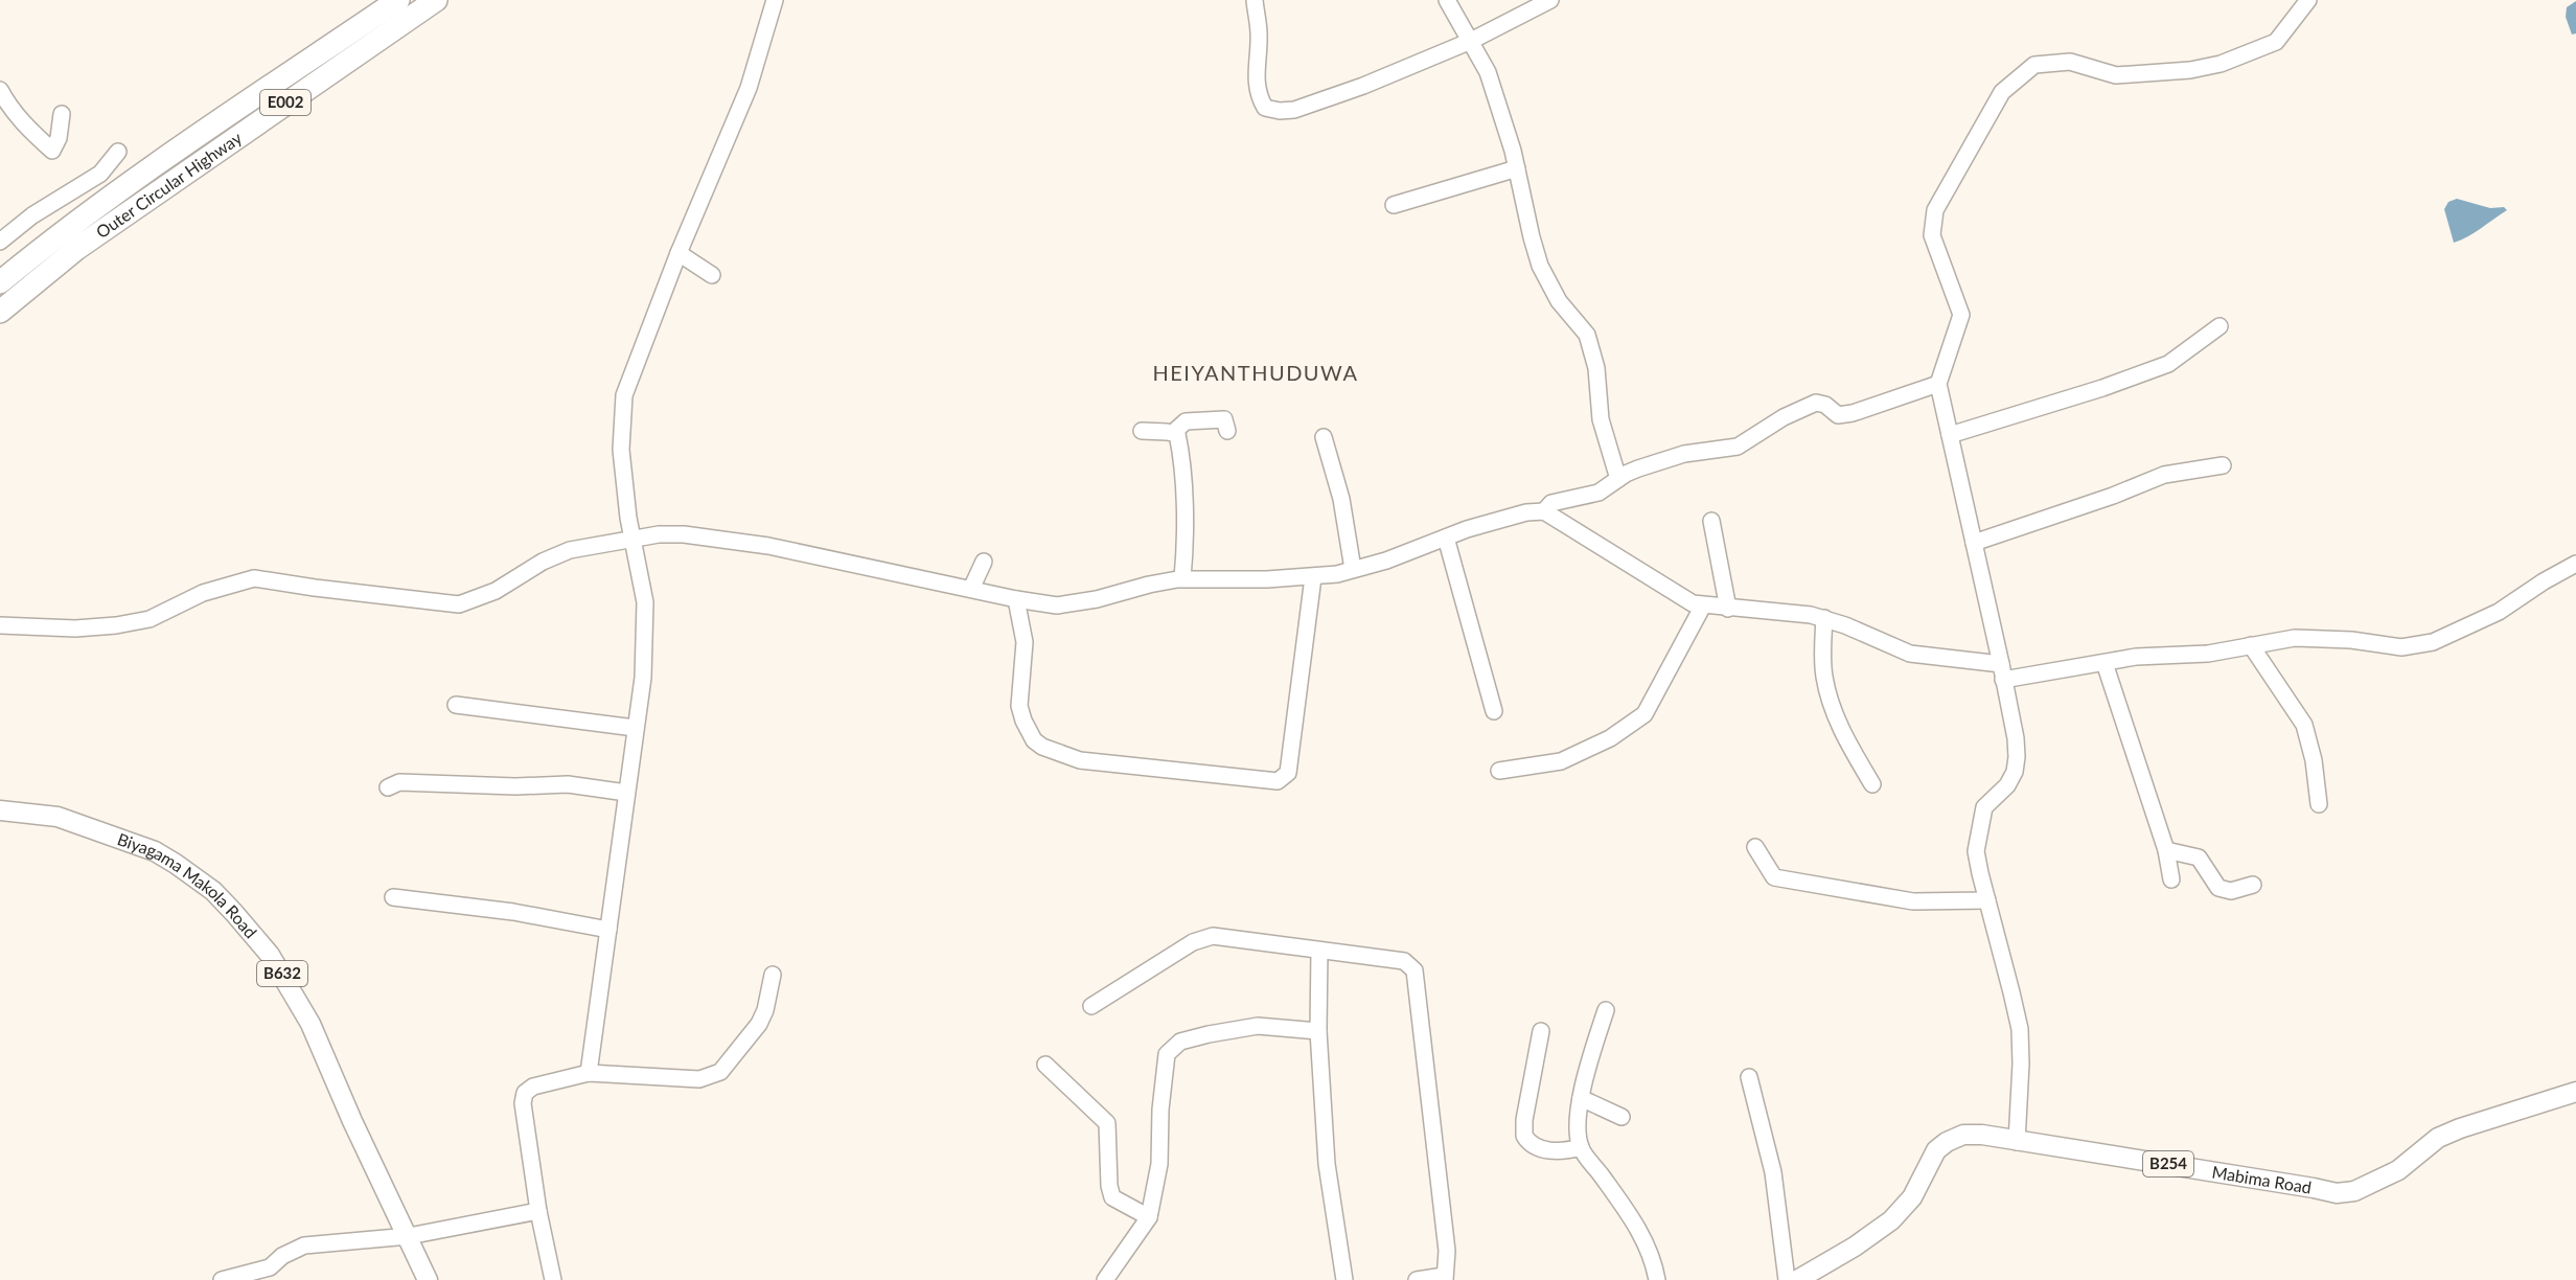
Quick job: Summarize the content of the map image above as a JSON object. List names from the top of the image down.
{
  "streets": {
    "highway": ["E002", "Outer Circular Highway"],
    "main road": [
      "Biyagama Makola Road",
      "B632",
      "B254",
      "Mabima Road"
    ]
  },
  "districts": ["HEIYANTHUDUWA"]
}
